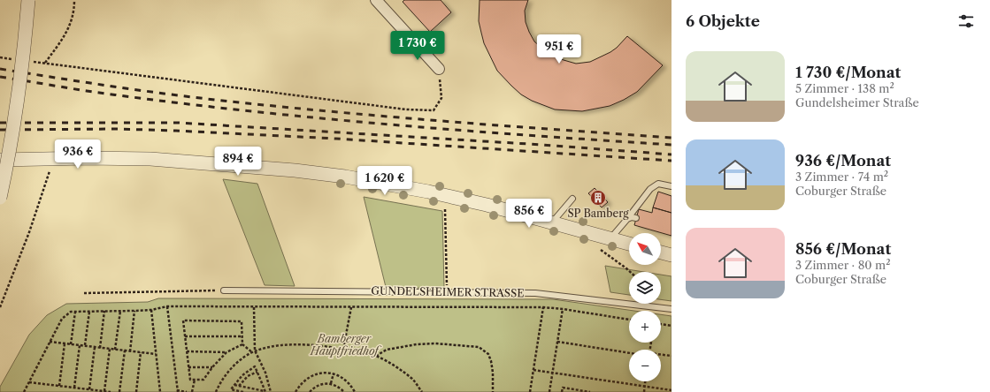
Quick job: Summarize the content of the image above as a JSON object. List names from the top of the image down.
{
  "streets": {
    "lane": ["GUNDELSHEIMER STRASSE"]
  },
  "parks": ["Bamberger Hauptfriedhof"],
  "places": {
    "building": ["SP Bamberg"]
  },
  "north": "top left",
  "page": {
    "heading": "6 Objekte",
    "price": [
      "1 730 €",
      "951 €",
      "936 €",
      "894 €",
      "1 620 €",
      "856 €"
    ],
    "list": [
      {
        "name": "1 730 €/Monat",
        "note": "5 Zimmer · 138 m² · Gundelsheimer Straße"
      },
      {
        "name": "936 €/Monat",
        "note": "3 Zimmer · 74 m² · Coburger Straße"
      },
      {
        "name": "856 €/Monat",
        "note": "3 Zimmer · 80 m² · Coburger Straße"
      }
    ],
    "map_buttons": ["+", "−"]
  }
}
